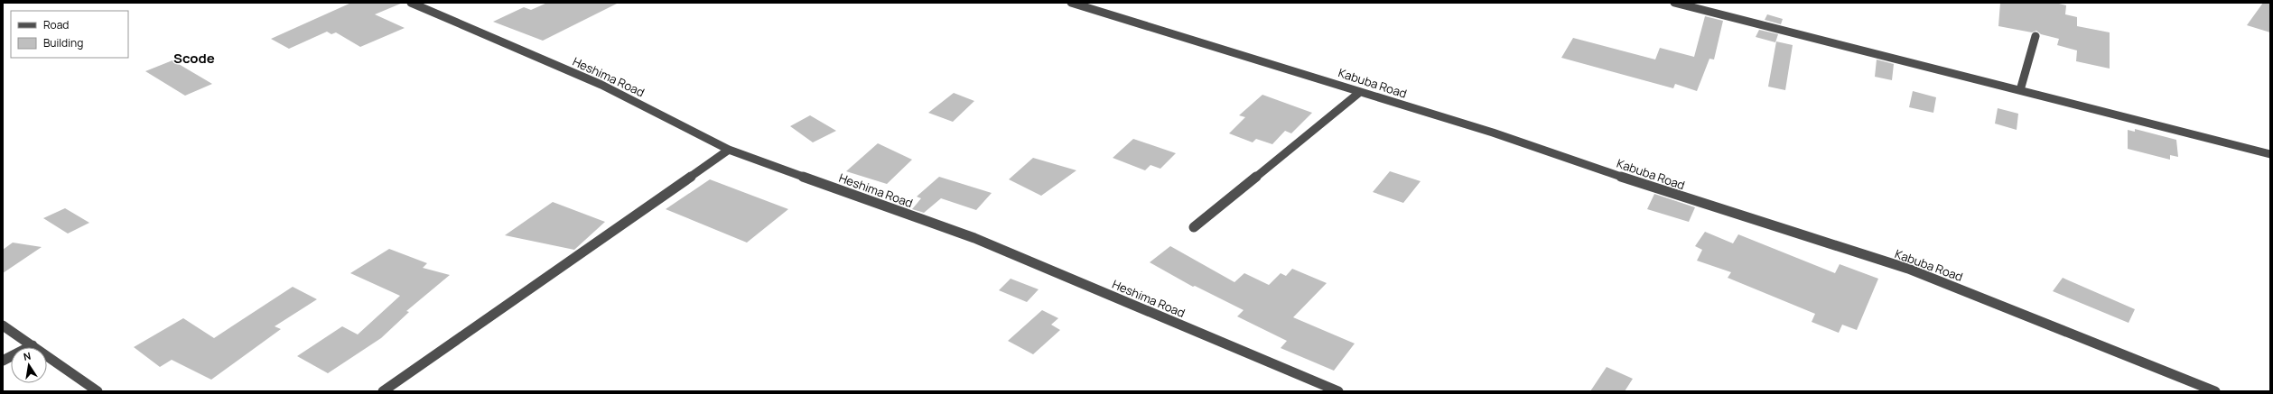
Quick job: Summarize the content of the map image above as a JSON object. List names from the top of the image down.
{
  "streets": {
    "street": ["Heshima Road", "Kabuba Road"]
  },
  "districts": ["Scode"],
  "legend": ["Road", "Building"],
  "north": "top"
}
